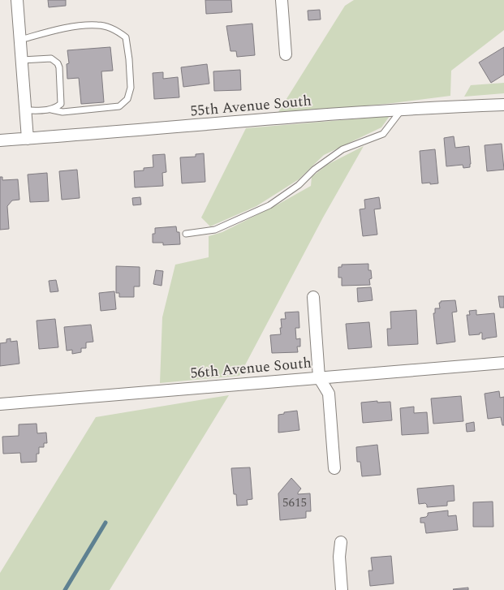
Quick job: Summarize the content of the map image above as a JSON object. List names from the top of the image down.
{
  "streets": {
    "street": ["55th Avenue South", "56th Avenue South"]
  },
  "house_numbers": ["5615"]
}
